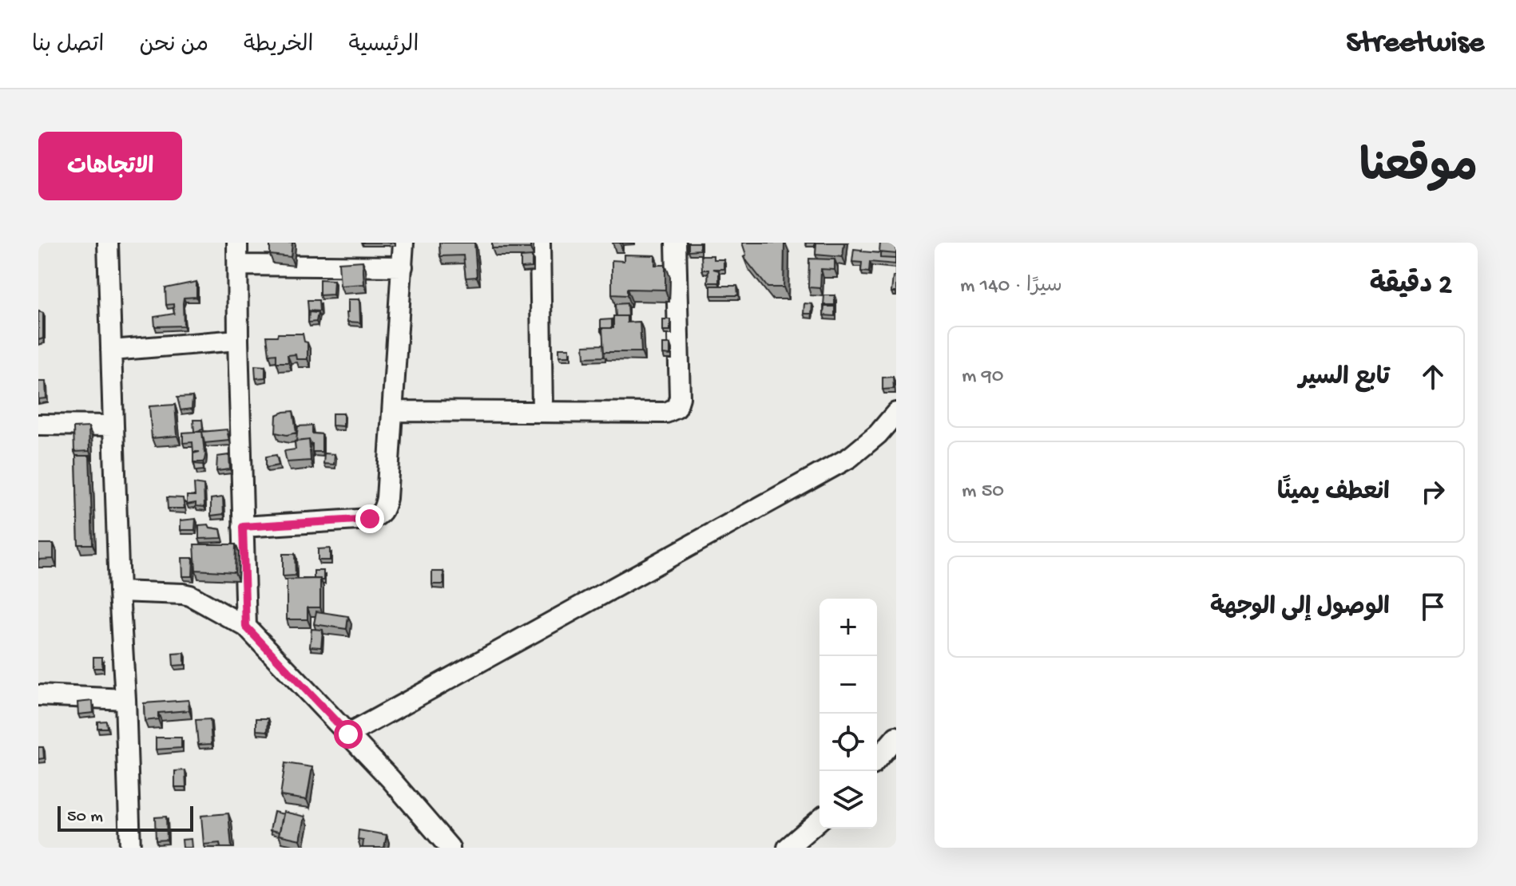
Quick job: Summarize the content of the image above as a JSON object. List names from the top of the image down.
{
  "scale_bar": "50 m",
  "page": {
    "header": "Streetwise",
    "nav": [
      "الرئيسية",
      "الخريطة",
      "من نحن",
      "اتصل بنا"
    ],
    "title": "موقعنا",
    "buttons": "الاتجاهات",
    "heading": ["2 دقيقة", "سيرًا · 140 m"],
    "list": [
      ["تابع السير", "90 m"],
      ["انعطف يمينًا", "50 m"],
      "الوصول إلى الوجهة"
    ],
    "map_buttons": ["+", "−"],
    "scale": "50 m"
  }
}
